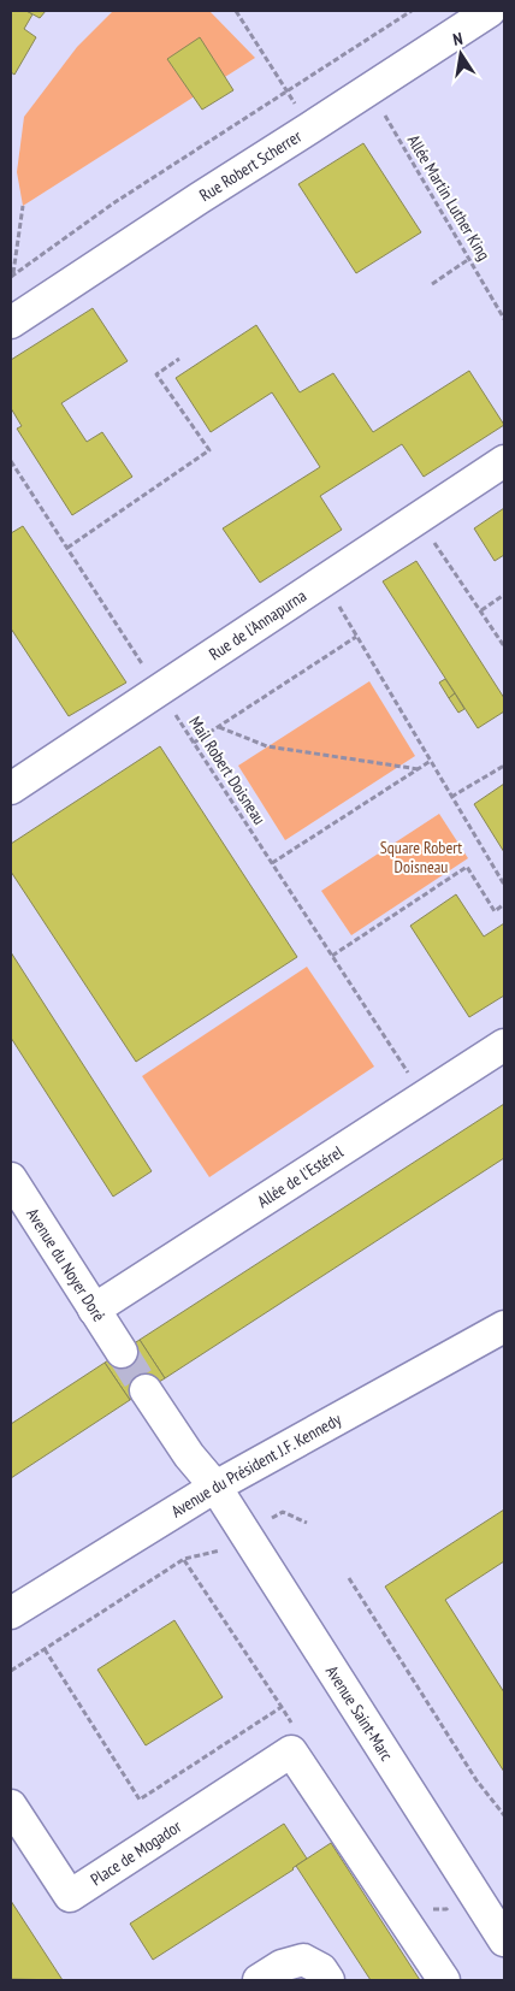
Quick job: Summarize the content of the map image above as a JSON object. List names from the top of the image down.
{
  "streets": {
    "street": [
      "Rue Robert Scherrer",
      "Rue de l'Annapurna",
      "Allée de l'Estérel",
      "Avenue du Noyer Doré",
      "Avenue du Président J.F. Kennedy",
      "Avenue Saint-Marc",
      "Place de Mogador"
    ],
    "path": ["Allée Martin Luther King", "Mail Robert Doisneau"]
  },
  "crossings": [
    ["Rue Robert Scherrer", "Allée Martin Luther King"],
    ["Rue de l'Annapurna", "Mail Robert Doisneau"],
    ["Mail Robert Doisneau", "Allée de l'Estérel"],
    ["Allée de l'Estérel", "Avenue du Noyer Doré"],
    ["Avenue du Président J.F. Kennedy", "Avenue Saint-Marc"]
  ],
  "parks": ["Square Robert Doisneau"],
  "north": "top"
}
